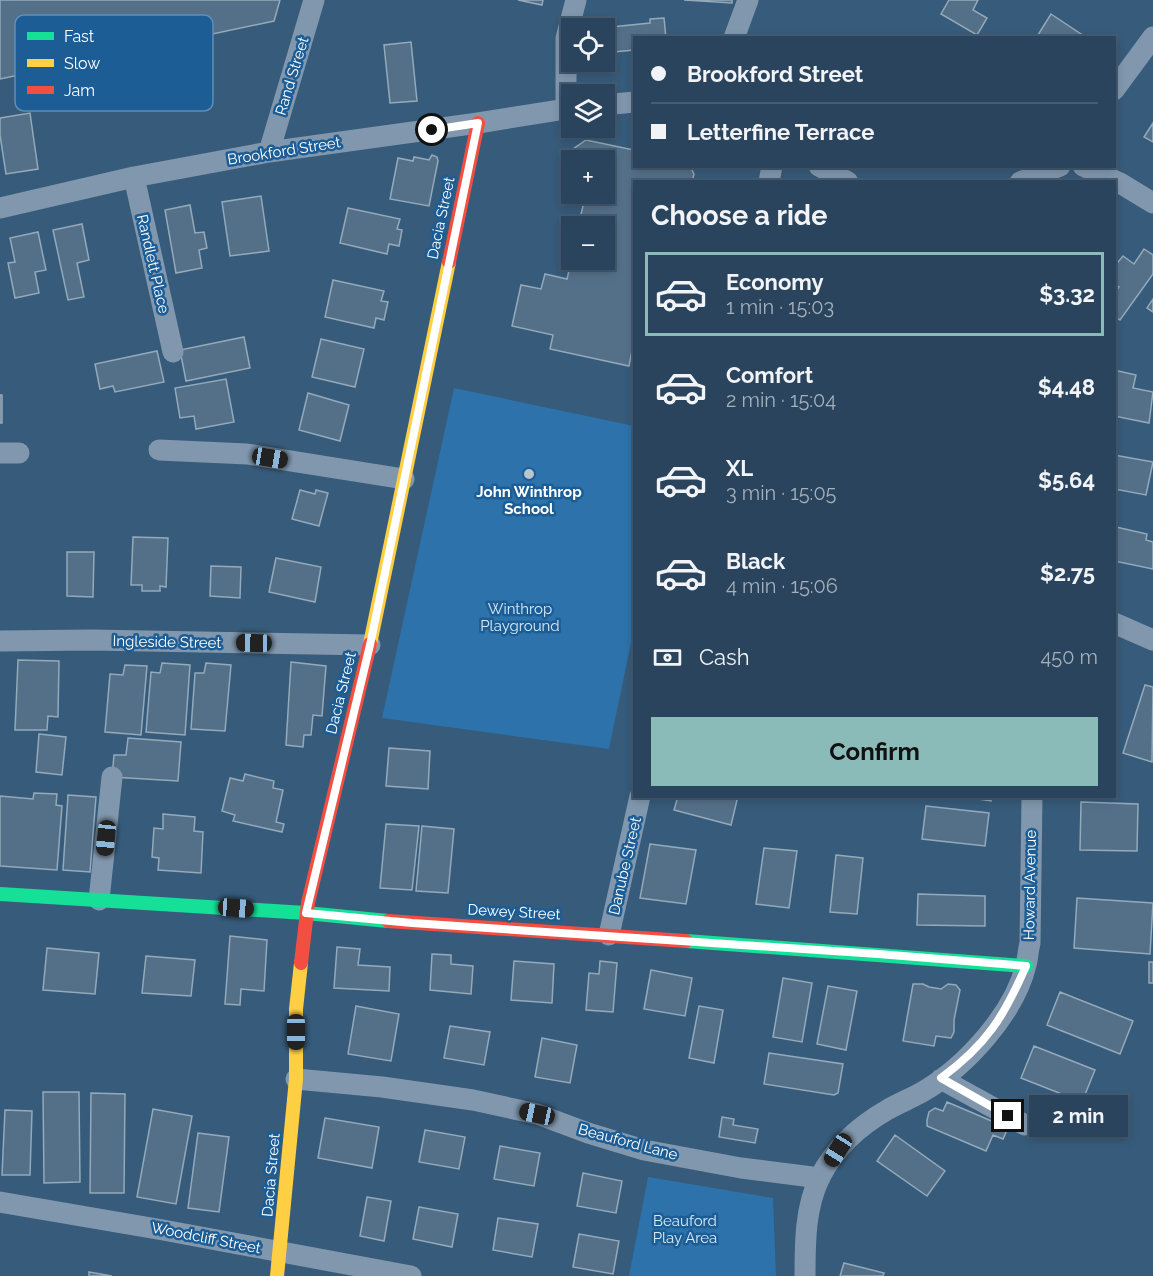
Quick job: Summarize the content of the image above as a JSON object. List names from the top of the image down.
{
  "streets": {
    "street": [
      "Rand Street",
      "Brookford Street",
      "Dacia Street",
      "Randlett Place",
      "Ingleside Street",
      "Danube Street",
      "Howard Avenue",
      "Dewey Street",
      "Beauford Lane",
      "Woodcliff Street"
    ]
  },
  "crossings": [
    ["Rand Street", "Brookford Street"],
    ["Brookford Street", "Dacia Street"],
    ["Brookford Street", "Randlett Place"],
    ["Dacia Street", "Ingleside Street"],
    ["Dacia Street", "Dewey Street"],
    ["Dacia Street", "Beauford Lane"],
    ["Dacia Street", "Woodcliff Street"],
    ["Danube Street", "Dewey Street"],
    ["Howard Avenue", "Dewey Street"],
    ["Howard Avenue", "Beauford Lane"]
  ],
  "parks": ["Winthrop Playground", "Beauford Play Area"],
  "places": ["John Winthrop School"],
  "legend": ["Fast", "Slow", "Jam"],
  "page": {
    "map_buttons": ["+", "−"],
    "banner": ["Brookford Street", "Letterfine Terrace"],
    "heading": "Choose a ride",
    "list": [
      {
        "name": "Economy",
        "note": "1 min · 15:03",
        "value": "$3.32"
      },
      {
        "name": "Comfort",
        "note": "2 min · 15:04",
        "value": "$4.48"
      },
      {
        "name": "XL",
        "note": "3 min · 15:05",
        "value": "$5.64"
      },
      {
        "name": "Black",
        "note": "4 min · 15:06",
        "value": "$2.75"
      }
    ],
    "pay": ["Cash", "450 m"],
    "buttons": "Confirm",
    "bubble": "2 min"
  }
}
